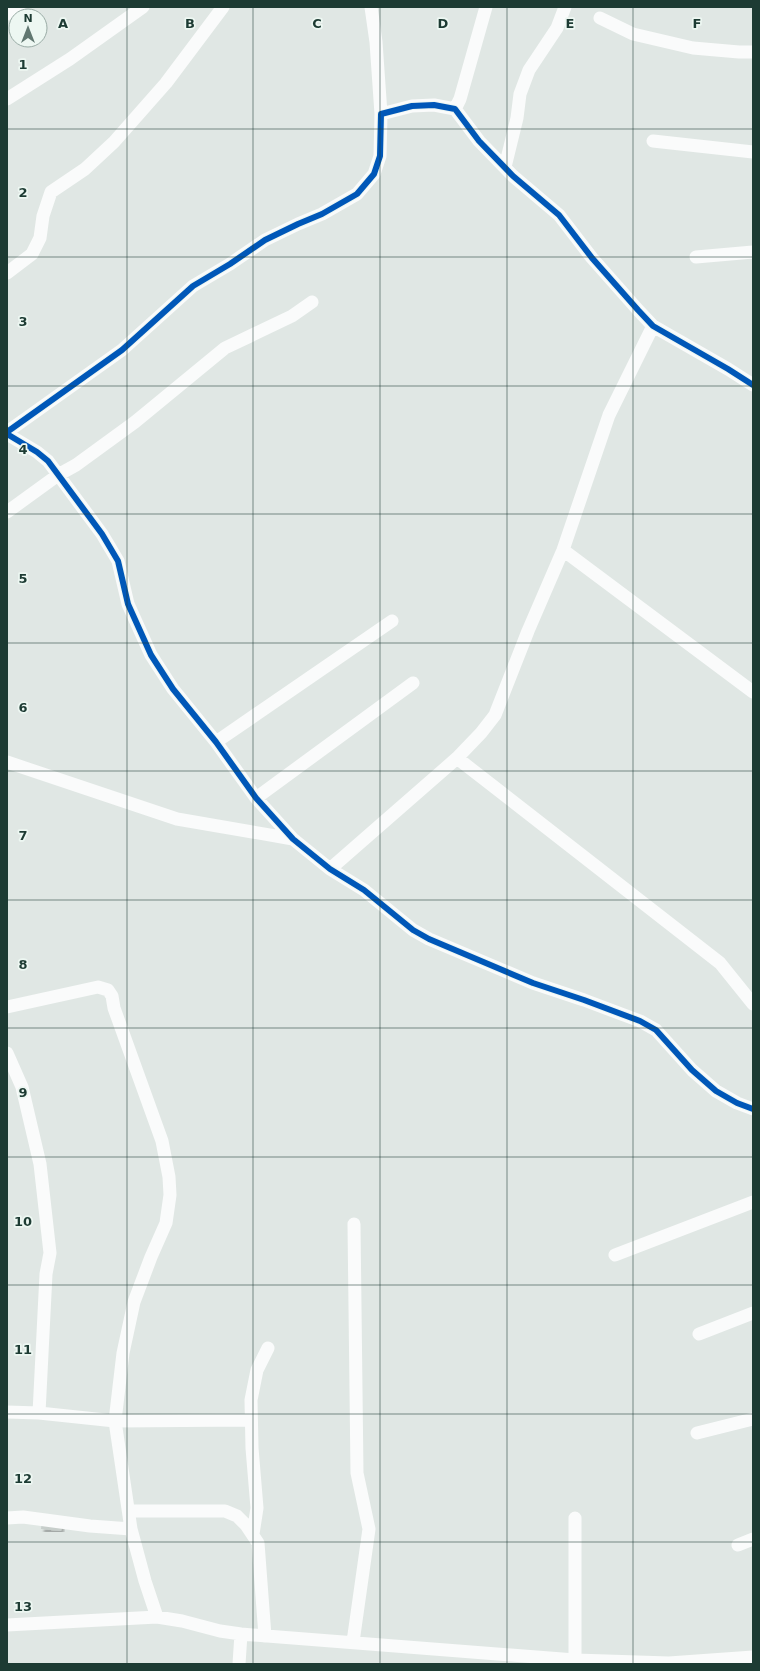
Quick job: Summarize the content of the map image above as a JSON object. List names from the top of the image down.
{
  "north": "top",
  "grid": {
    "columns": [
      "A",
      "B",
      "C",
      "D",
      "E",
      "F"
    ],
    "rows": [
      "1",
      "2",
      "3",
      "4",
      "5",
      "6",
      "7",
      "8",
      "9",
      "10",
      "11",
      "12",
      "13"
    ]
  }
}
